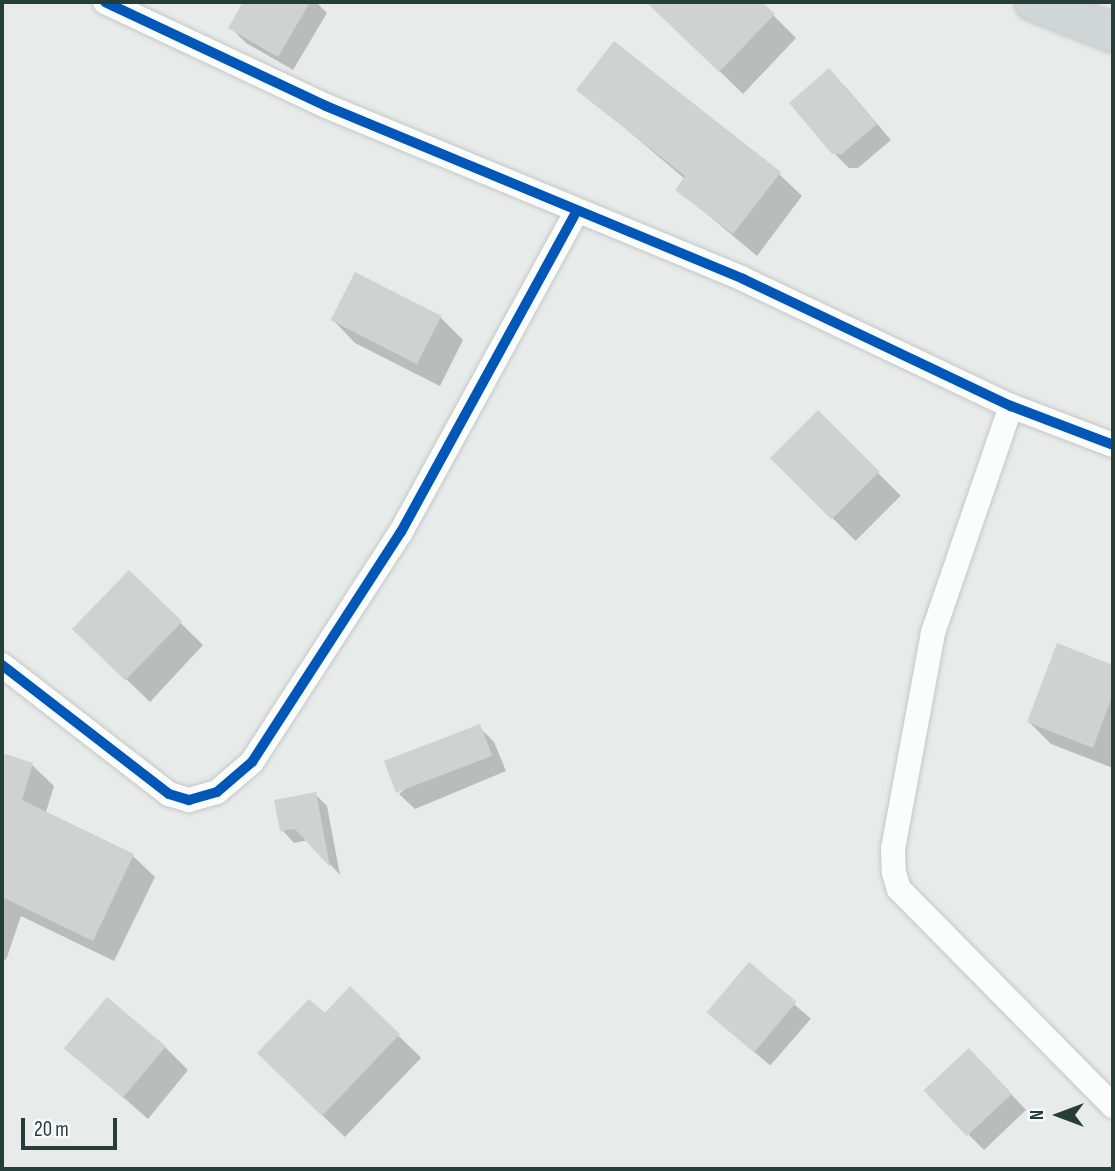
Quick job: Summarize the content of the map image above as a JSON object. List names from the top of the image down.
{
  "scale_bar": "20 m",
  "north": "left"
}
